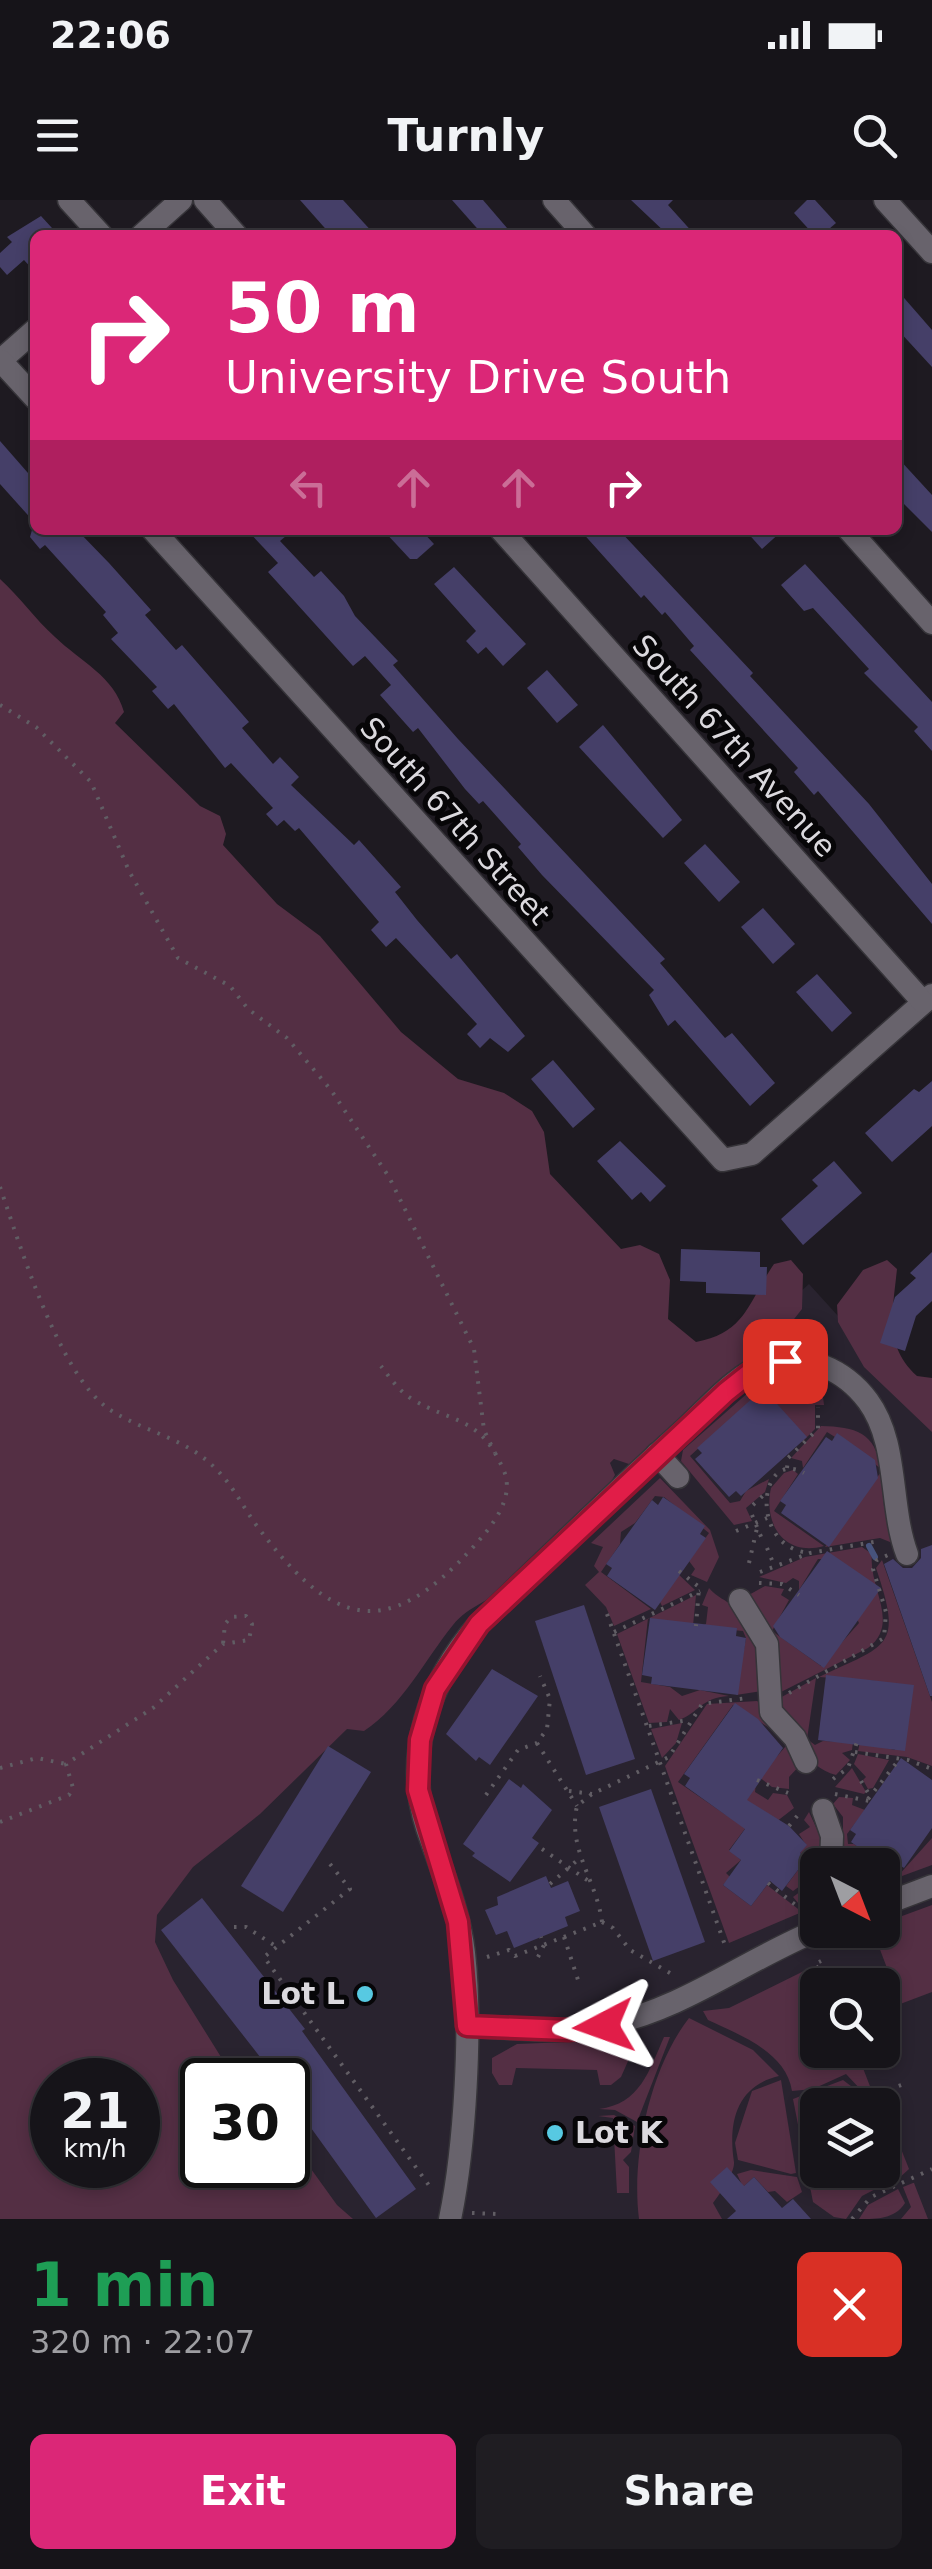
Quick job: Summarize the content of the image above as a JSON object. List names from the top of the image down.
{
  "streets": {
    "street": ["South 67th Avenue", "South 67th Street"]
  },
  "crossings": [
    ["South 67th Avenue", "South 67th Street"]
  ],
  "places": ["Lot L", "Lot K"],
  "north": "bottom right",
  "page": {
    "status": "22:06",
    "header": "Turnly",
    "turn": ["50 m", "University Drive South"],
    "speed": "21 km/h",
    "limit": "30",
    "heading": ["1 min", "320 m · 22:07"],
    "buttons": ["Exit", "Share"]
  }
}
